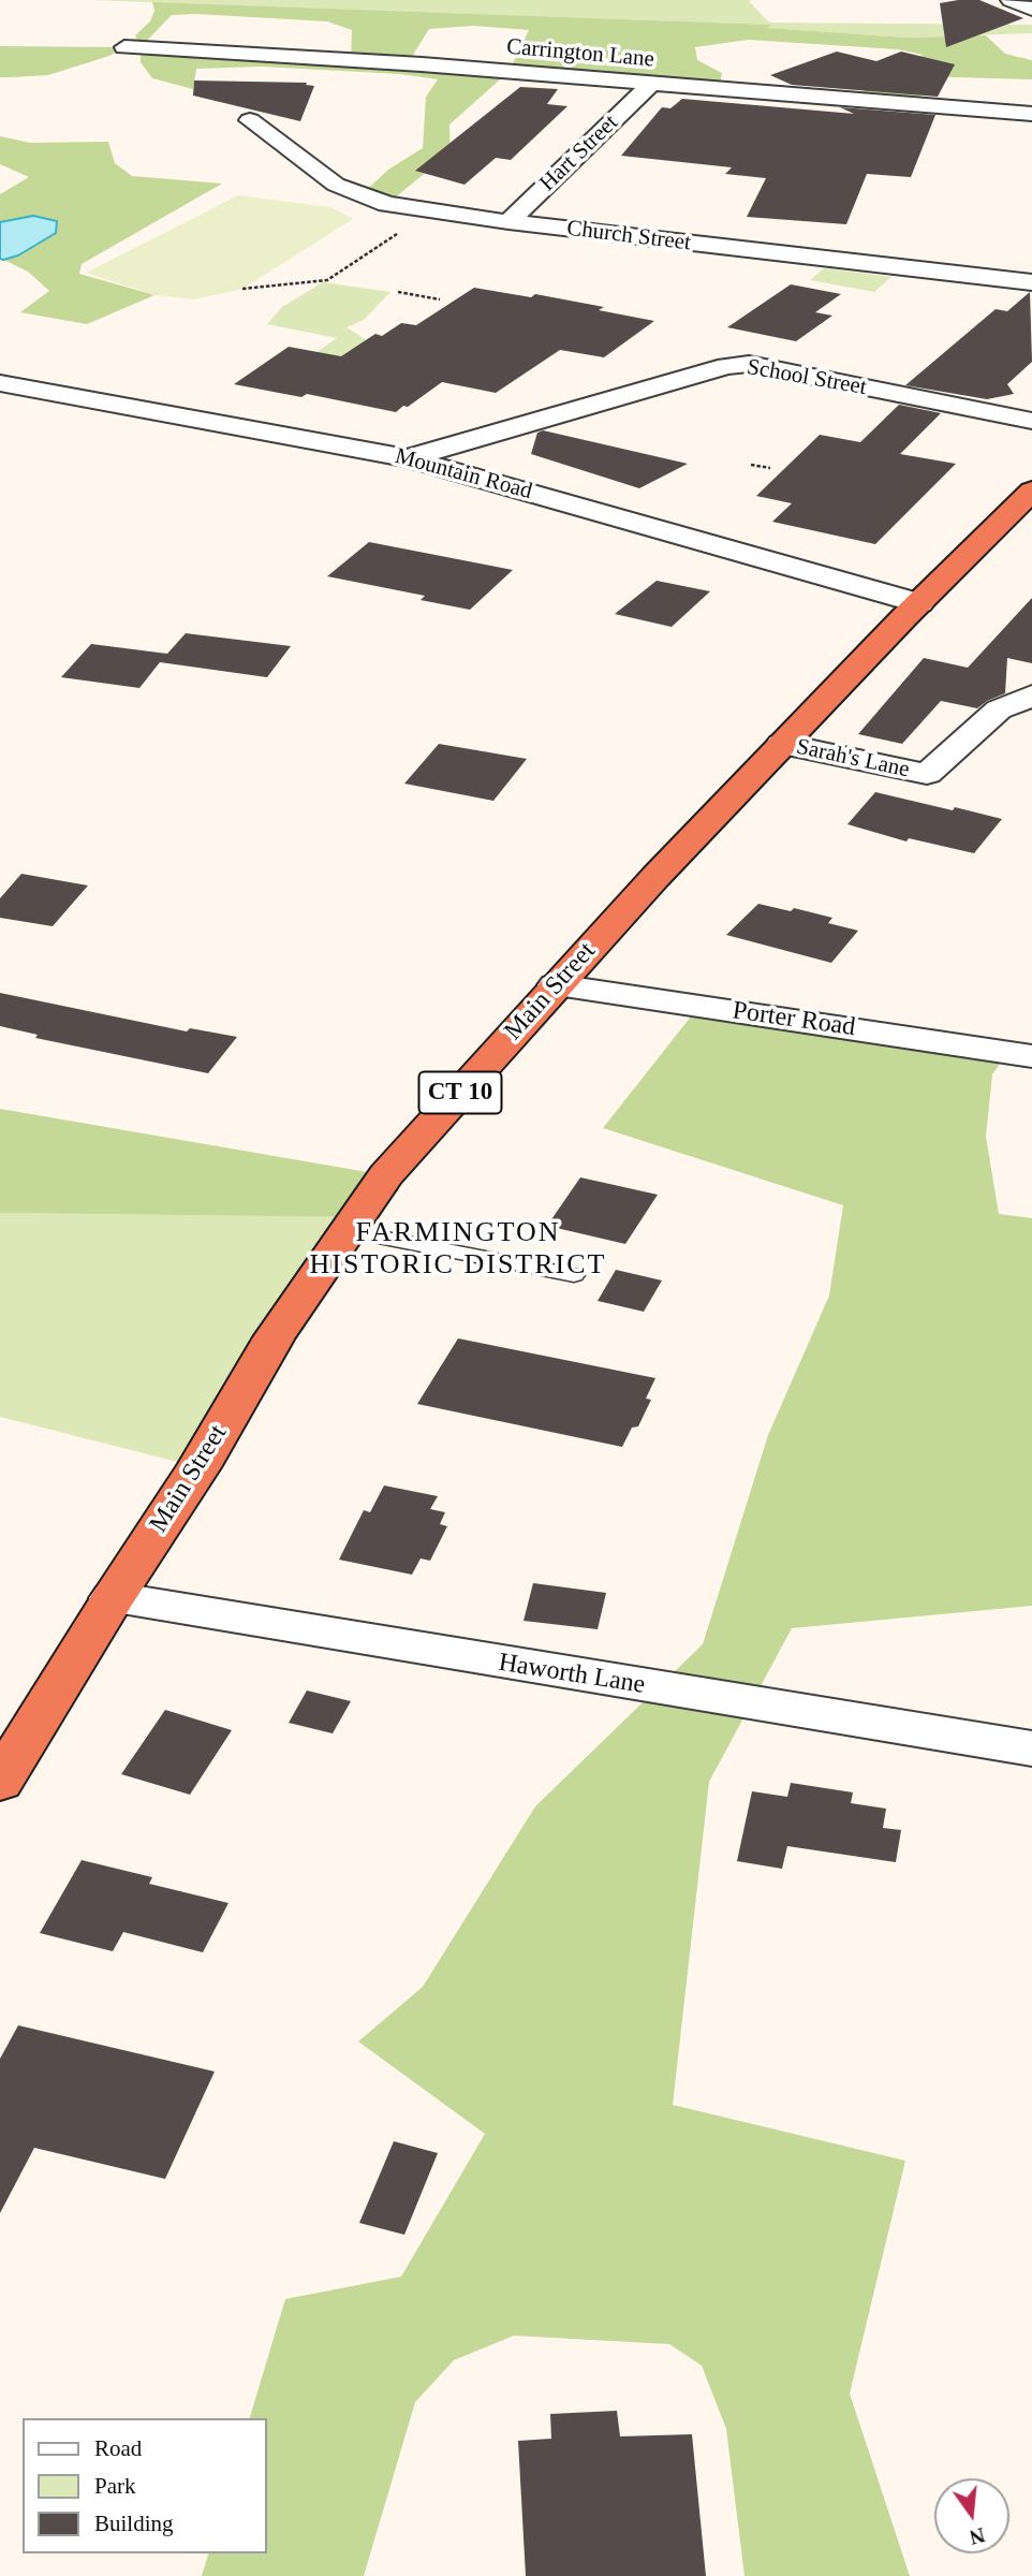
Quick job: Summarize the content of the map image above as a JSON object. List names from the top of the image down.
{
  "streets": {
    "highway": ["Main Street", "CT 10"],
    "street": [
      "Carrington Lane",
      "Hart Street",
      "Church Street",
      "School Street",
      "Mountain Road",
      "Sarah's Lane",
      "Porter Road",
      "Haworth Lane"
    ]
  },
  "crossings": [
    ["Carrington Lane", "Hart Street"],
    ["Hart Street", "Church Street"],
    ["School Street", "Mountain Road"],
    ["Mountain Road", "Main Street"],
    ["Sarah's Lane", "Main Street"],
    ["Main Street", "Porter Road"],
    ["Main Street", "Haworth Lane"]
  ],
  "districts": ["FARMINGTON HISTORIC DISTRICT"],
  "legend": ["Road", "Park", "Building"],
  "north": "bottom"
}
